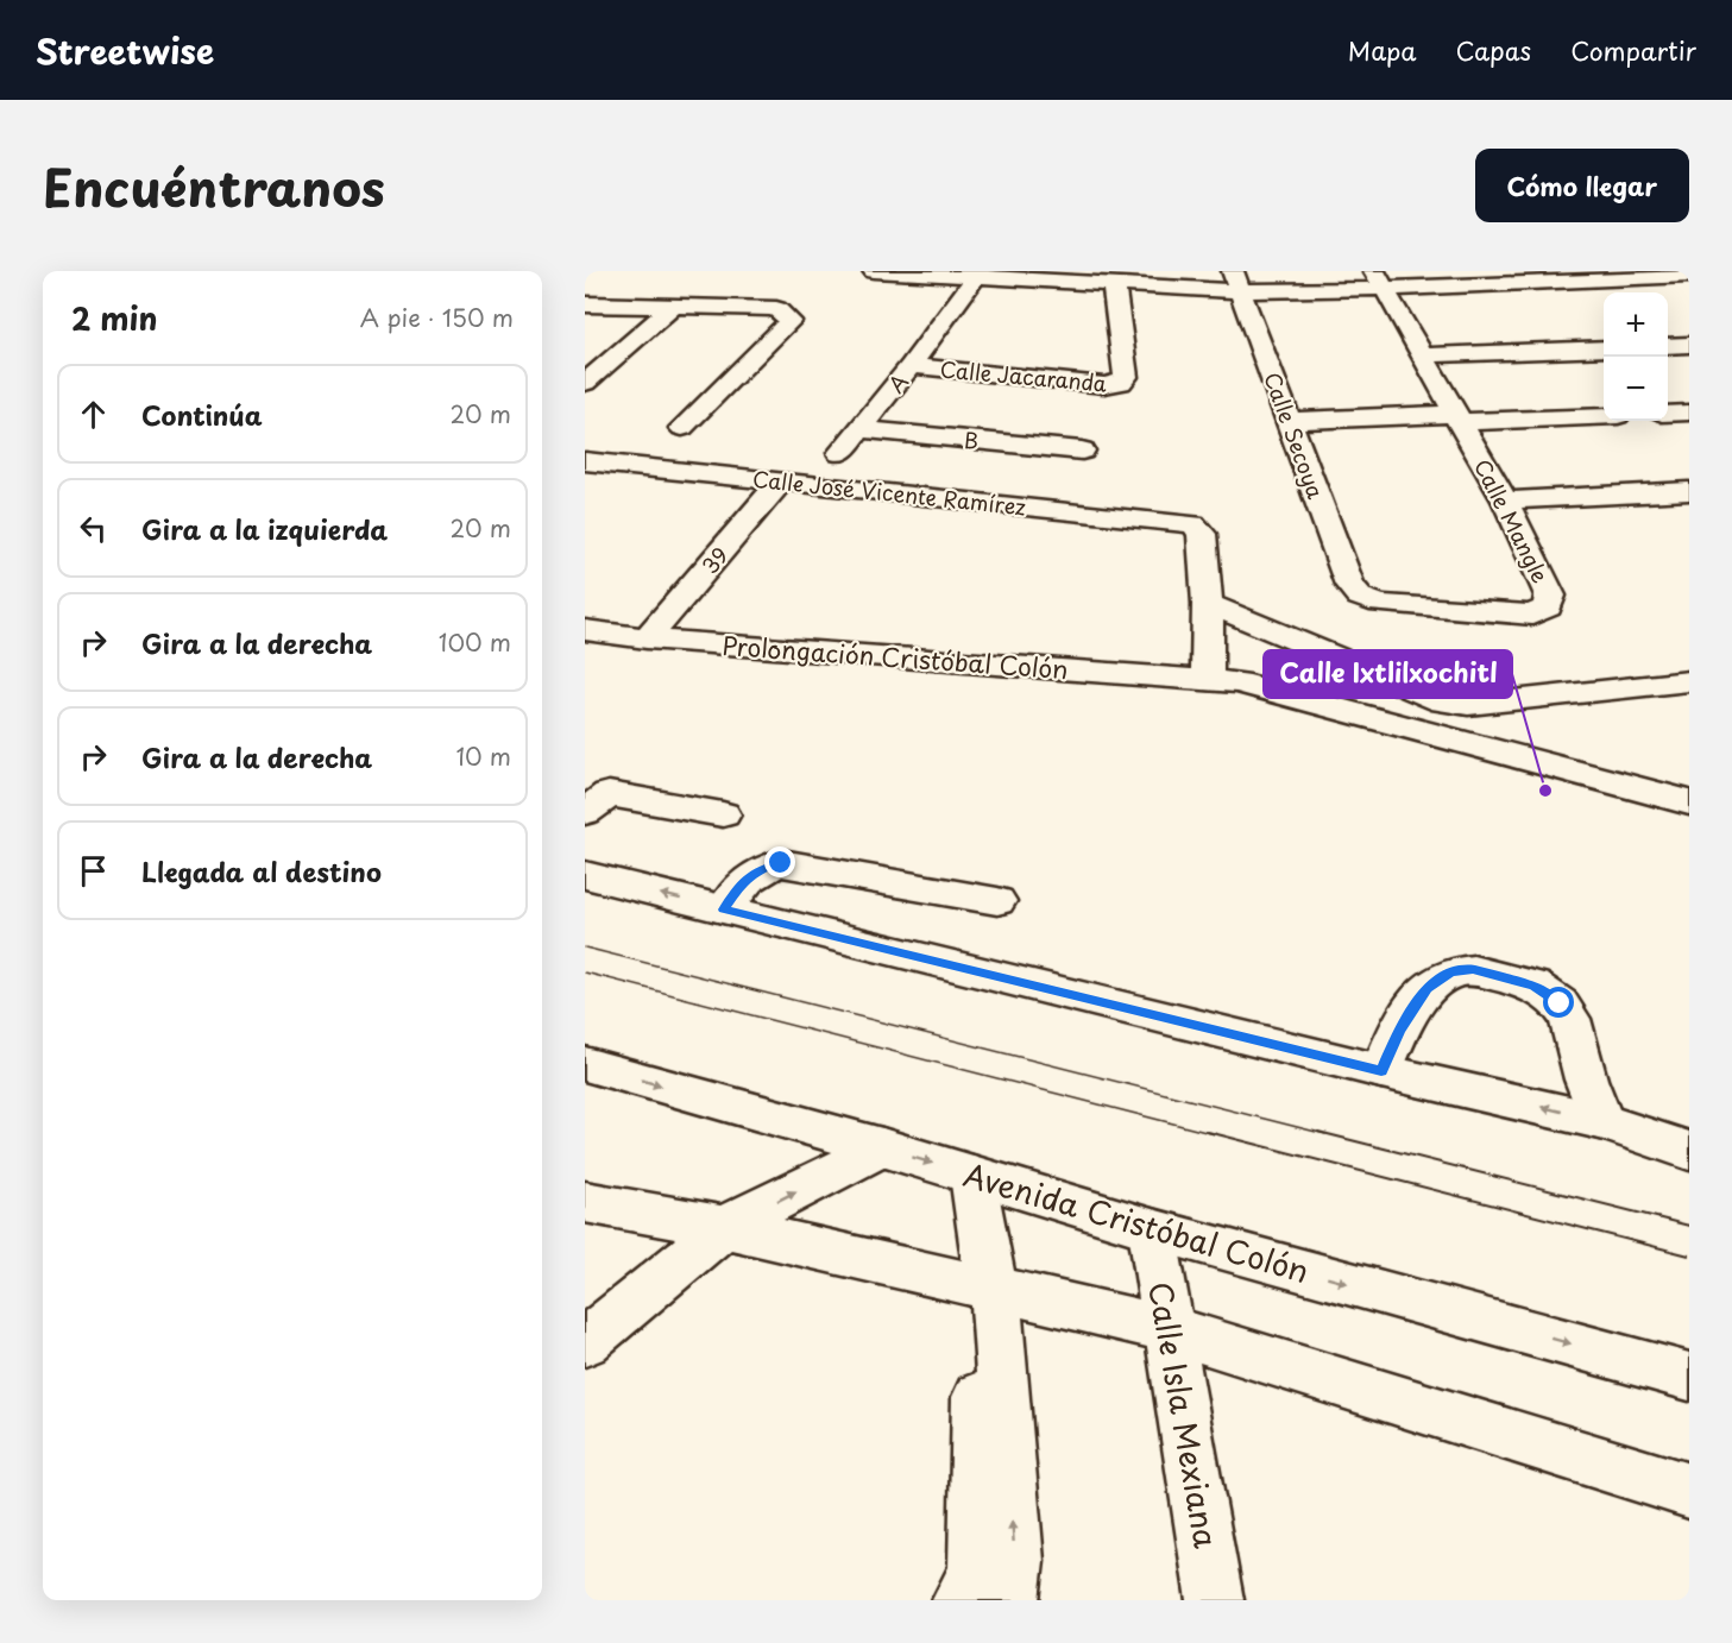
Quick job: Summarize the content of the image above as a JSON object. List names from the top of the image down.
{
  "streets": {
    "street": [
      "Calle Jacaranda",
      "A",
      "Calle Secoya",
      "B",
      "Calle José Vicente Ramírez",
      "Calle Mangle",
      "39",
      "Prolongación Cristóbal Colón",
      "Avenida Cristóbal Colón",
      "Calle Isla Mexiana"
    ]
  },
  "crossings": [
    ["Calle Jacaranda", "A"],
    ["A", "B"],
    ["Calle Secoya", "Calle Mangle"],
    ["Calle José Vicente Ramírez", "39"],
    ["39", "Prolongación Cristóbal Colón"],
    ["Avenida Cristóbal Colón", "Calle Isla Mexiana"]
  ],
  "places": ["Calle Ixtlilxochitl"],
  "page": {
    "header": "Streetwise",
    "nav": ["Mapa", "Capas", "Compartir"],
    "title": "Encuéntranos",
    "buttons": "Cómo llegar",
    "heading": ["2 min", "A pie · 150 m"],
    "map_buttons": ["+", "−"],
    "list": [
      ["Continúa", "20 m"],
      ["Gira a la izquierda", "20 m"],
      ["Gira a la derecha", "100 m"],
      ["Gira a la derecha", "10 m"],
      "Llegada al destino"
    ]
  }
}
